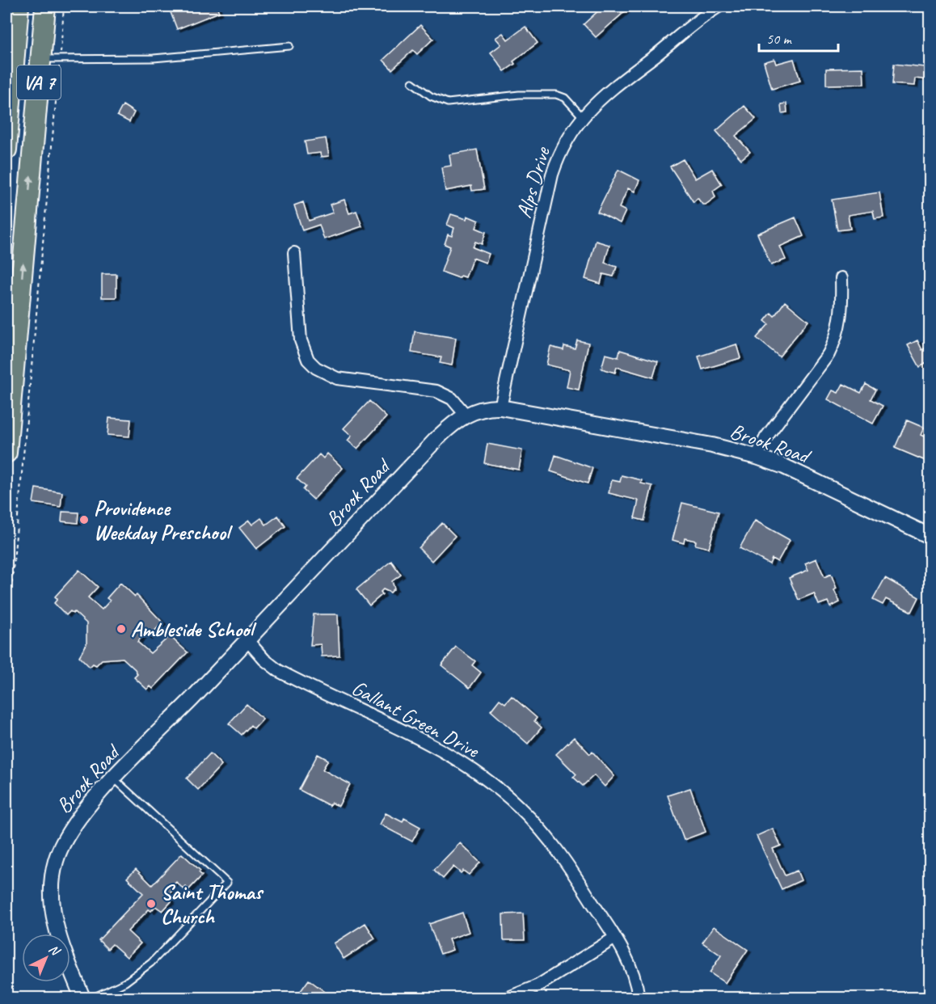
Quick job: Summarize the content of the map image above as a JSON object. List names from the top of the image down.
{
  "streets": {
    "highway": ["VA 7"],
    "street": ["Alps Drive", "Brook Road", "Gallant Green Drive"]
  },
  "crossings": [
    ["Alps Drive", "Brook Road"],
    ["Brook Road", "Gallant Green Drive"]
  ],
  "places": ["Providence Weekday Preschool", "Ambleside School", "Saint Thomas Church"],
  "scale_bar": "50 m",
  "north": "top right"
}
